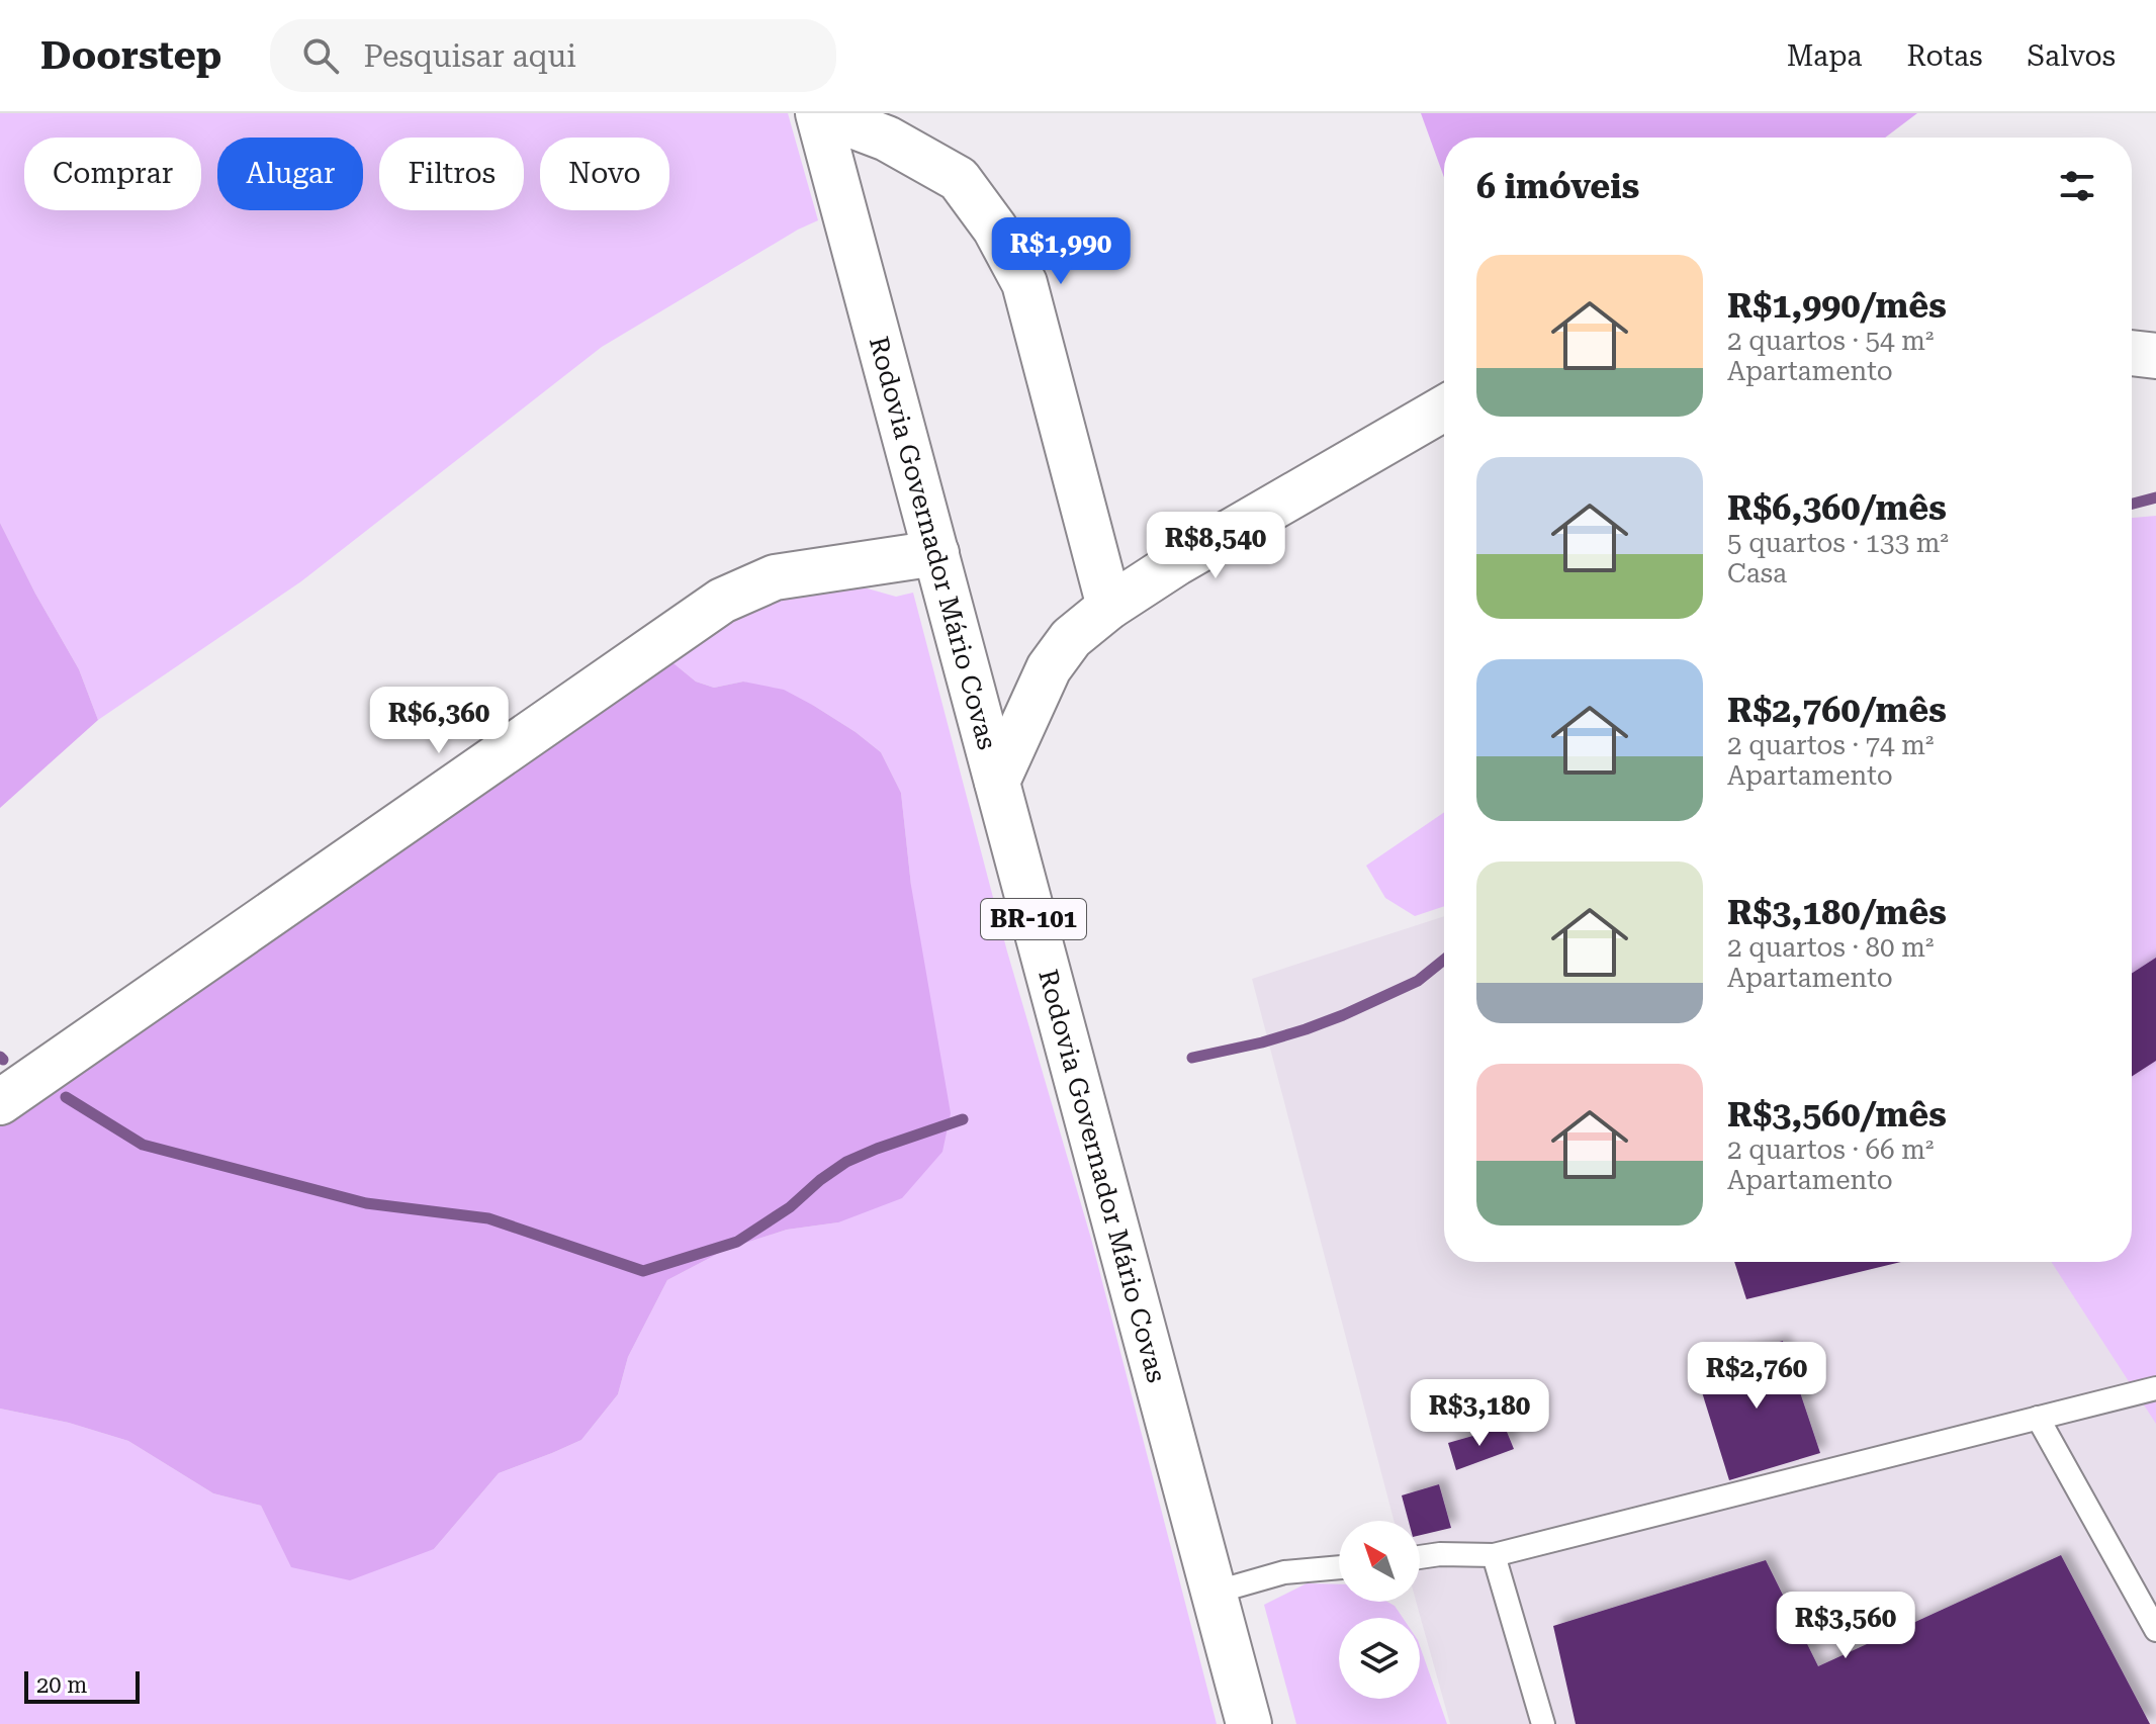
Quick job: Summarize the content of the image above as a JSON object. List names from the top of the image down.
{
  "streets": {
    "main road": ["Rodovia Governador Mário Covas", "BR-101"]
  },
  "scale_bar": "20 m",
  "north": "top left",
  "page": {
    "header": "Doorstep",
    "search": "Pesquisar aqui",
    "nav": ["Mapa", "Rotas", "Salvos"],
    "chip": [
      "Comprar",
      "Alugar",
      "Filtros",
      "Novo"
    ],
    "heading": "6 imóveis",
    "price": [
      "R$1,990",
      "R$8,540",
      "R$6,360",
      "R$2,760",
      "R$3,180",
      "R$3,560"
    ],
    "list": [
      {
        "name": "R$1,990/mês",
        "note": "2 quartos · 54 m² · Apartamento"
      },
      {
        "name": "R$6,360/mês",
        "note": "5 quartos · 133 m² · Casa"
      },
      {
        "name": "R$2,760/mês",
        "note": "2 quartos · 74 m² · Apartamento"
      },
      {
        "name": "R$3,180/mês",
        "note": "2 quartos · 80 m² · Apartamento"
      },
      {
        "name": "R$3,560/mês",
        "note": "2 quartos · 66 m² · Apartamento"
      }
    ],
    "scale": "20 m"
  }
}
